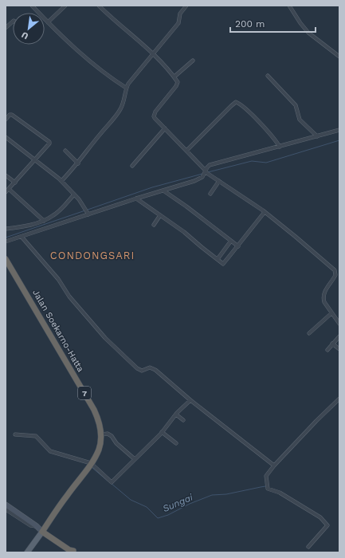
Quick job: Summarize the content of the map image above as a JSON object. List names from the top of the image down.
{
  "streets": {
    "highway": ["Jalan Soekarno-Hatta", "7"]
  },
  "districts": ["CONDONGSARI"],
  "water": ["Sungai"],
  "scale_bar": "200 m",
  "north": "bottom left"
}
